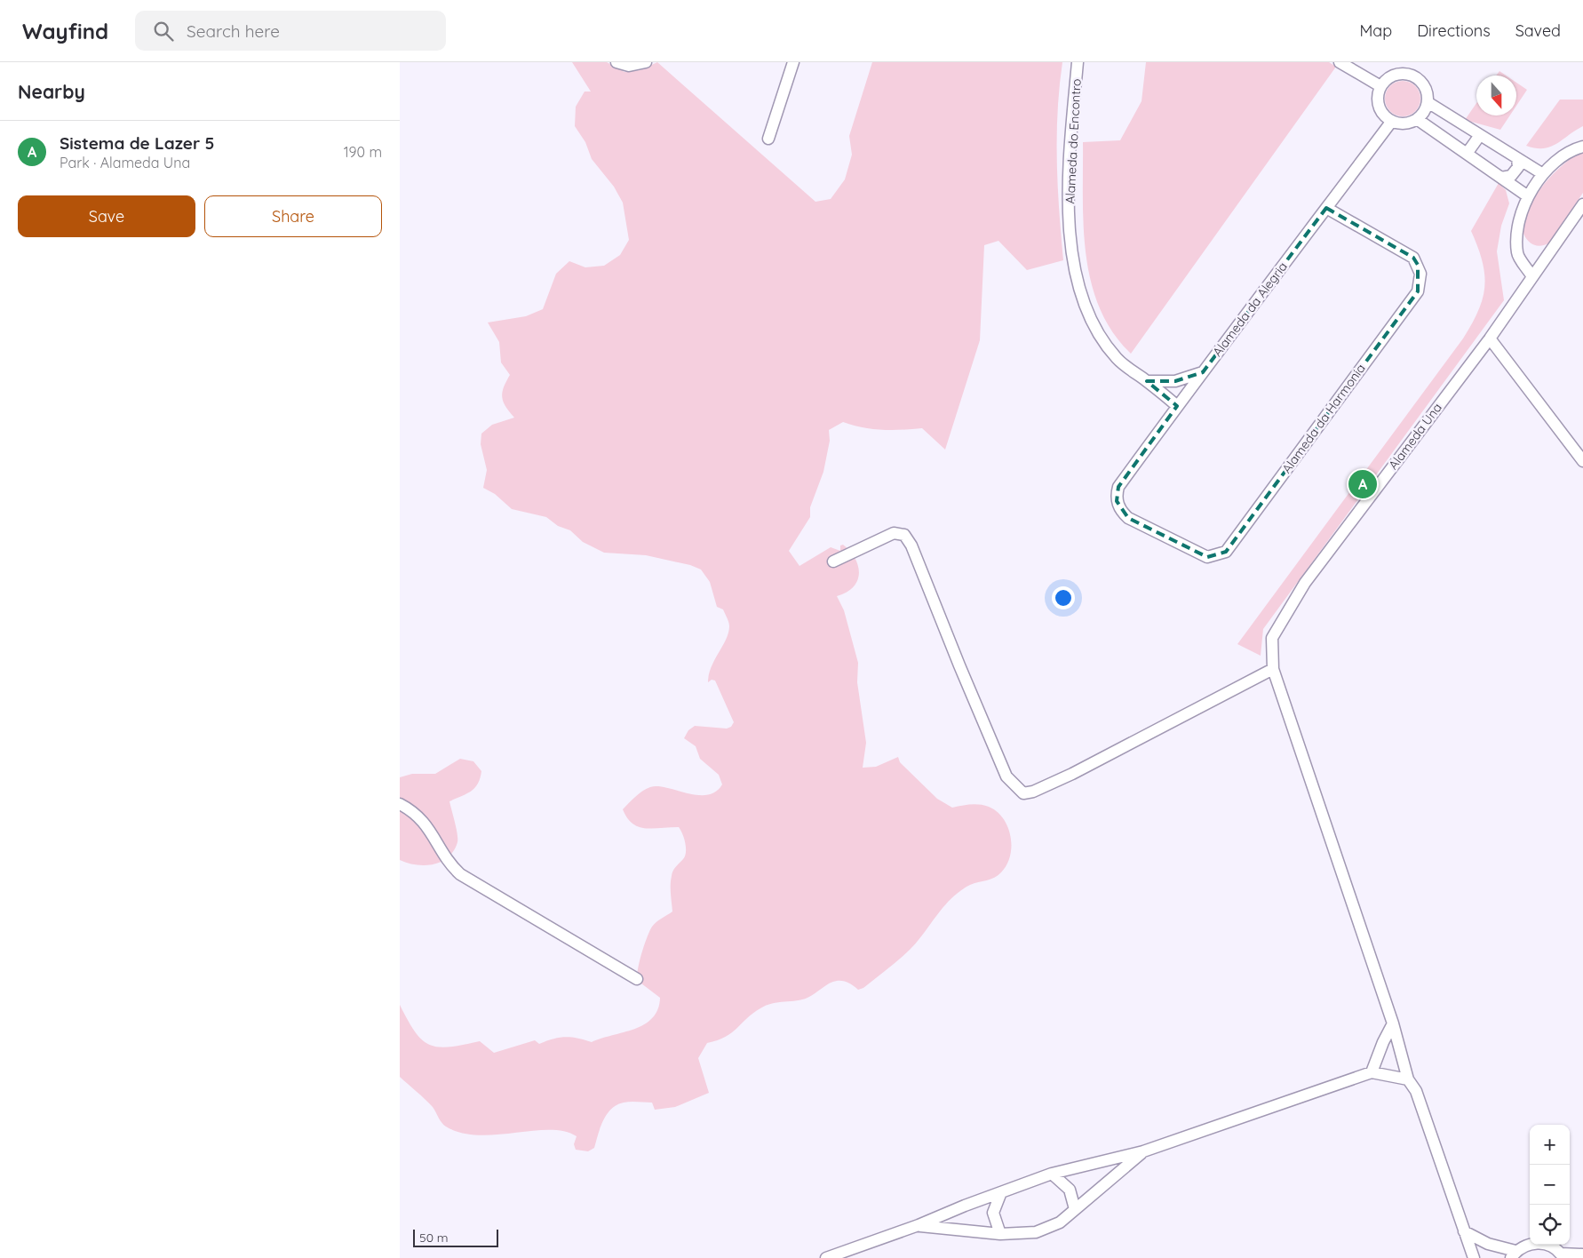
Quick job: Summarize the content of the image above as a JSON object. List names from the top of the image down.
{
  "streets": {
    "street": [
      "Alameda do Encontro",
      "Alameda da Alegria",
      "Alameda da Harmonia",
      "Alameda Una"
    ]
  },
  "crossings": [
    ["Alameda do Encontro", "Alameda da Alegria"],
    ["Alameda da Alegria", "Alameda da Harmonia"]
  ],
  "scale_bar": "50 m",
  "north": "bottom",
  "page": {
    "header": "Wayfind",
    "search": "Search here",
    "nav": ["Map", "Directions", "Saved"],
    "heading": "Nearby",
    "list": [
      {
        "mark": "A",
        "name": "Sistema de Lazer 5",
        "note": "Park · Alameda Una",
        "value": "190 m"
      }
    ],
    "buttons": ["Save", "Share"],
    "pins": "A",
    "map_buttons": ["+", "−"],
    "scale": "50 m"
  }
}
